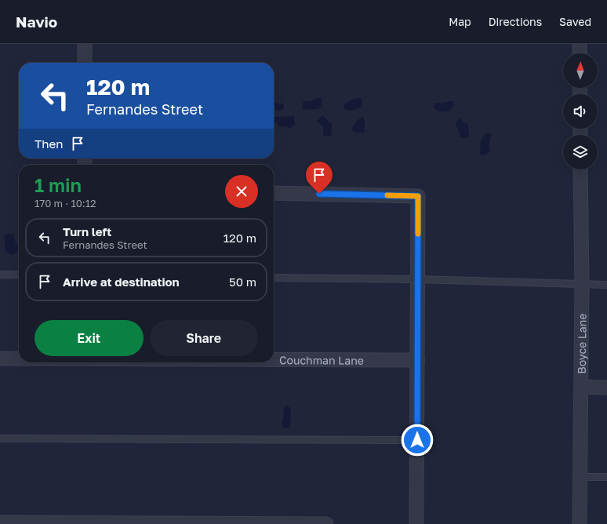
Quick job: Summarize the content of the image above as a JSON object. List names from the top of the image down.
{
  "streets": {
    "street": ["Boyce Lane", "Couchman Lane"]
  },
  "north": "top",
  "page": {
    "header": "Navio",
    "nav": ["Map", "Directions", "Saved"],
    "turn": ["120 m", "Fernandes Street"],
    "then": "Then",
    "heading": ["1 min", "170 m · 10:12"],
    "list": [
      {
        "name": "Turn left",
        "note": "Fernandes Street",
        "value": "120 m"
      },
      {
        "name": "Arrive at destination",
        "value": "50 m"
      }
    ],
    "buttons": ["Exit", "Share"]
  }
}
